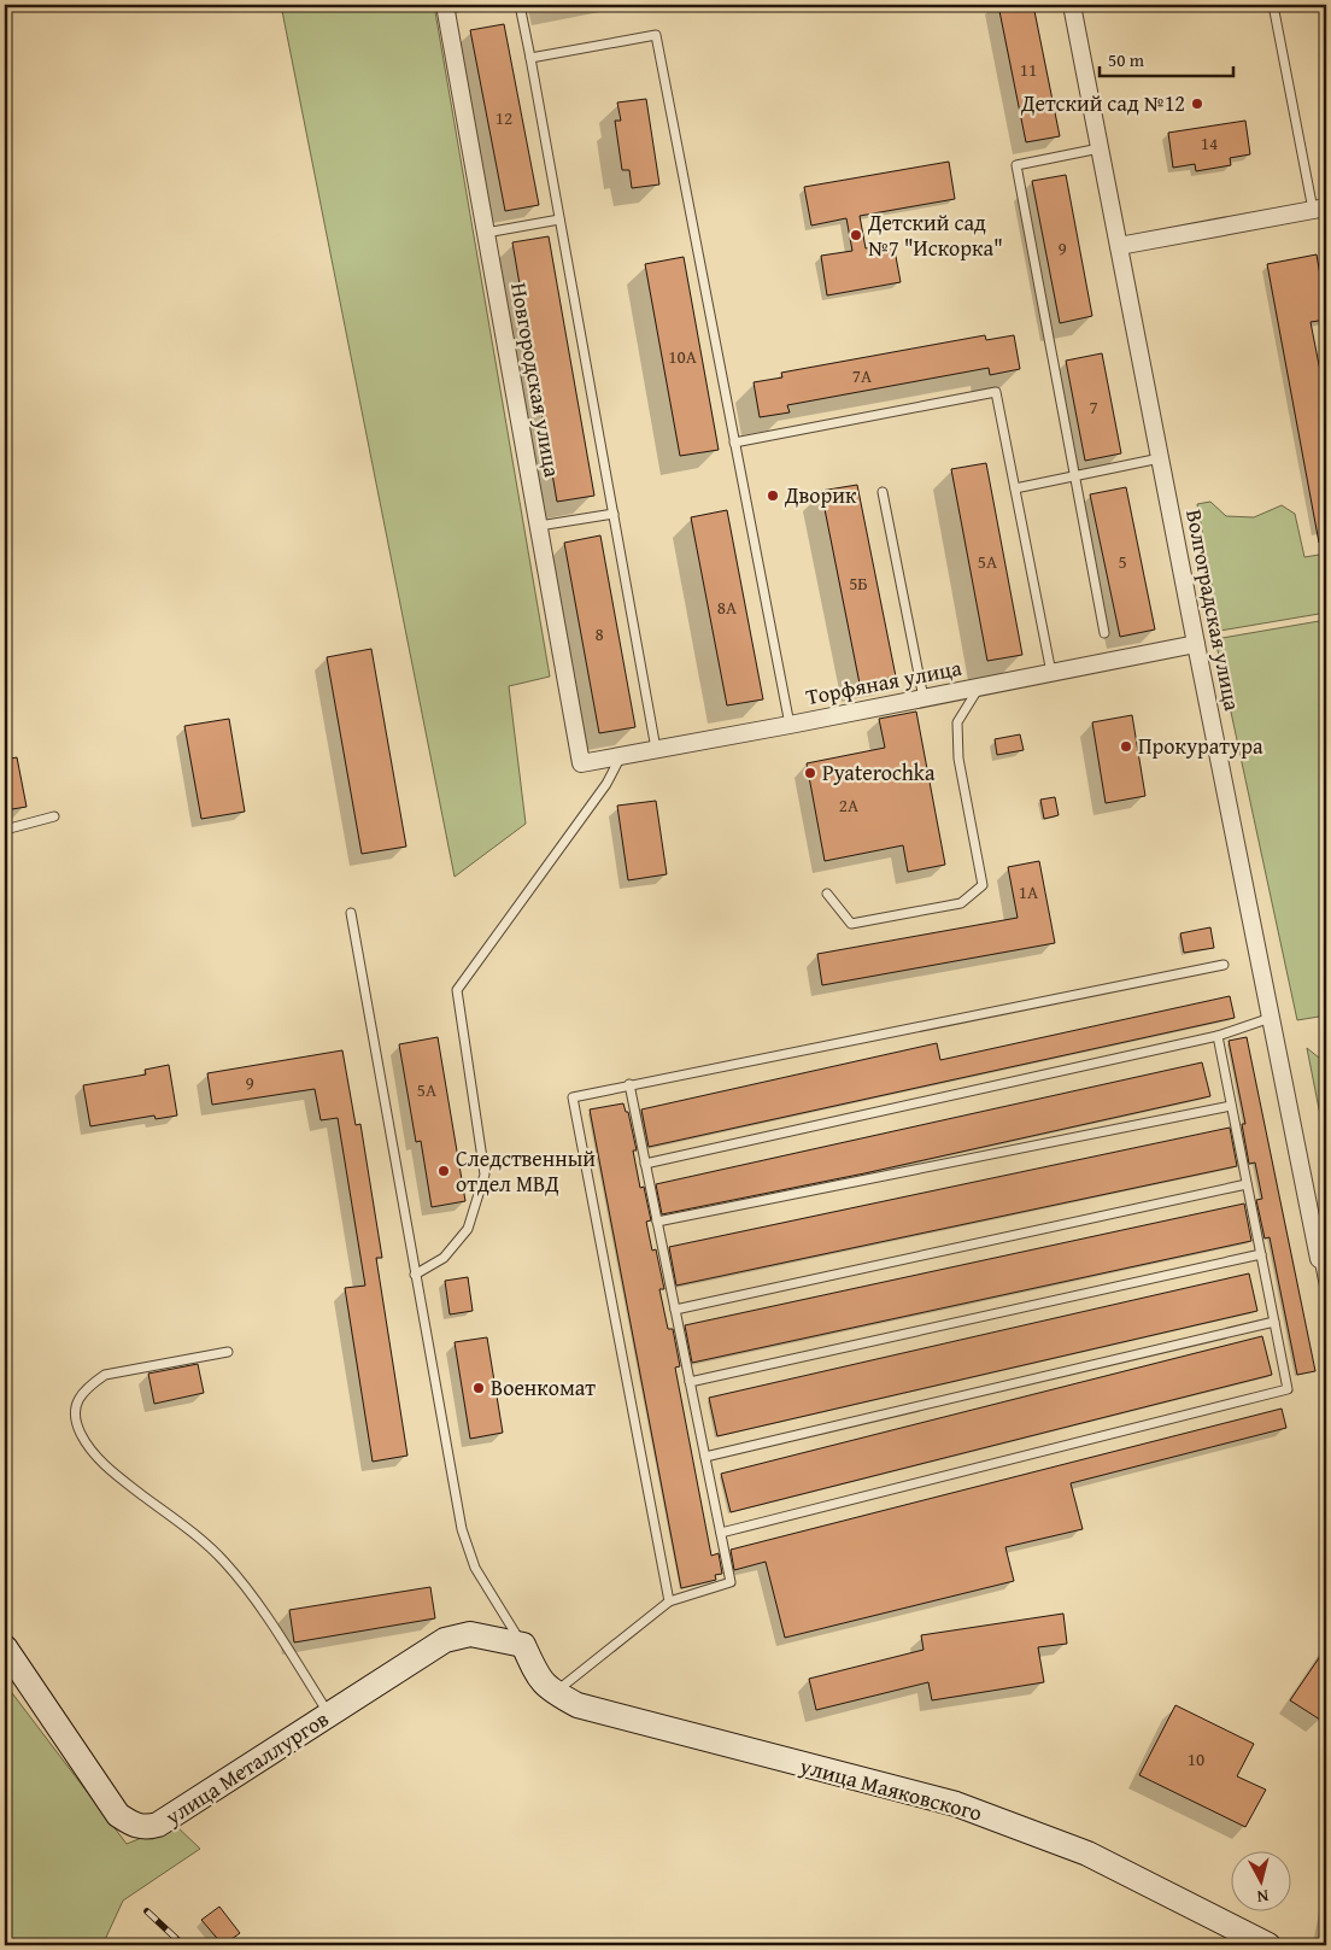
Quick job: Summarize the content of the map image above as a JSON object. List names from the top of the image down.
{
  "streets": {
    "street": [
      "Новгородская улица",
      "Волгоградская улица",
      "Торфяная улица",
      "улица Металлургов",
      "улица Маяковского"
    ]
  },
  "crossings": [
    ["Новгородская улица", "Торфяная улица"],
    ["Волгоградская улица", "Торфяная улица"],
    ["улица Металлургов", "улица Маяковского"]
  ],
  "places": [
    "Детский cад №12",
    "Детский cад №7 \"Искорка\"",
    "Дворик",
    "Прокуратура",
    "Pyaterochka",
    "Следственный отдел МВД",
    "Военкомат"
  ],
  "house_numbers": [
    "11",
    "12",
    "14",
    "9",
    "10А",
    "7А",
    "7",
    "5А",
    "5",
    "5Б",
    "8А",
    "8",
    "2А",
    "1А",
    "9",
    "5А",
    "10"
  ],
  "scale_bar": "50 m",
  "north": "bottom"
}
